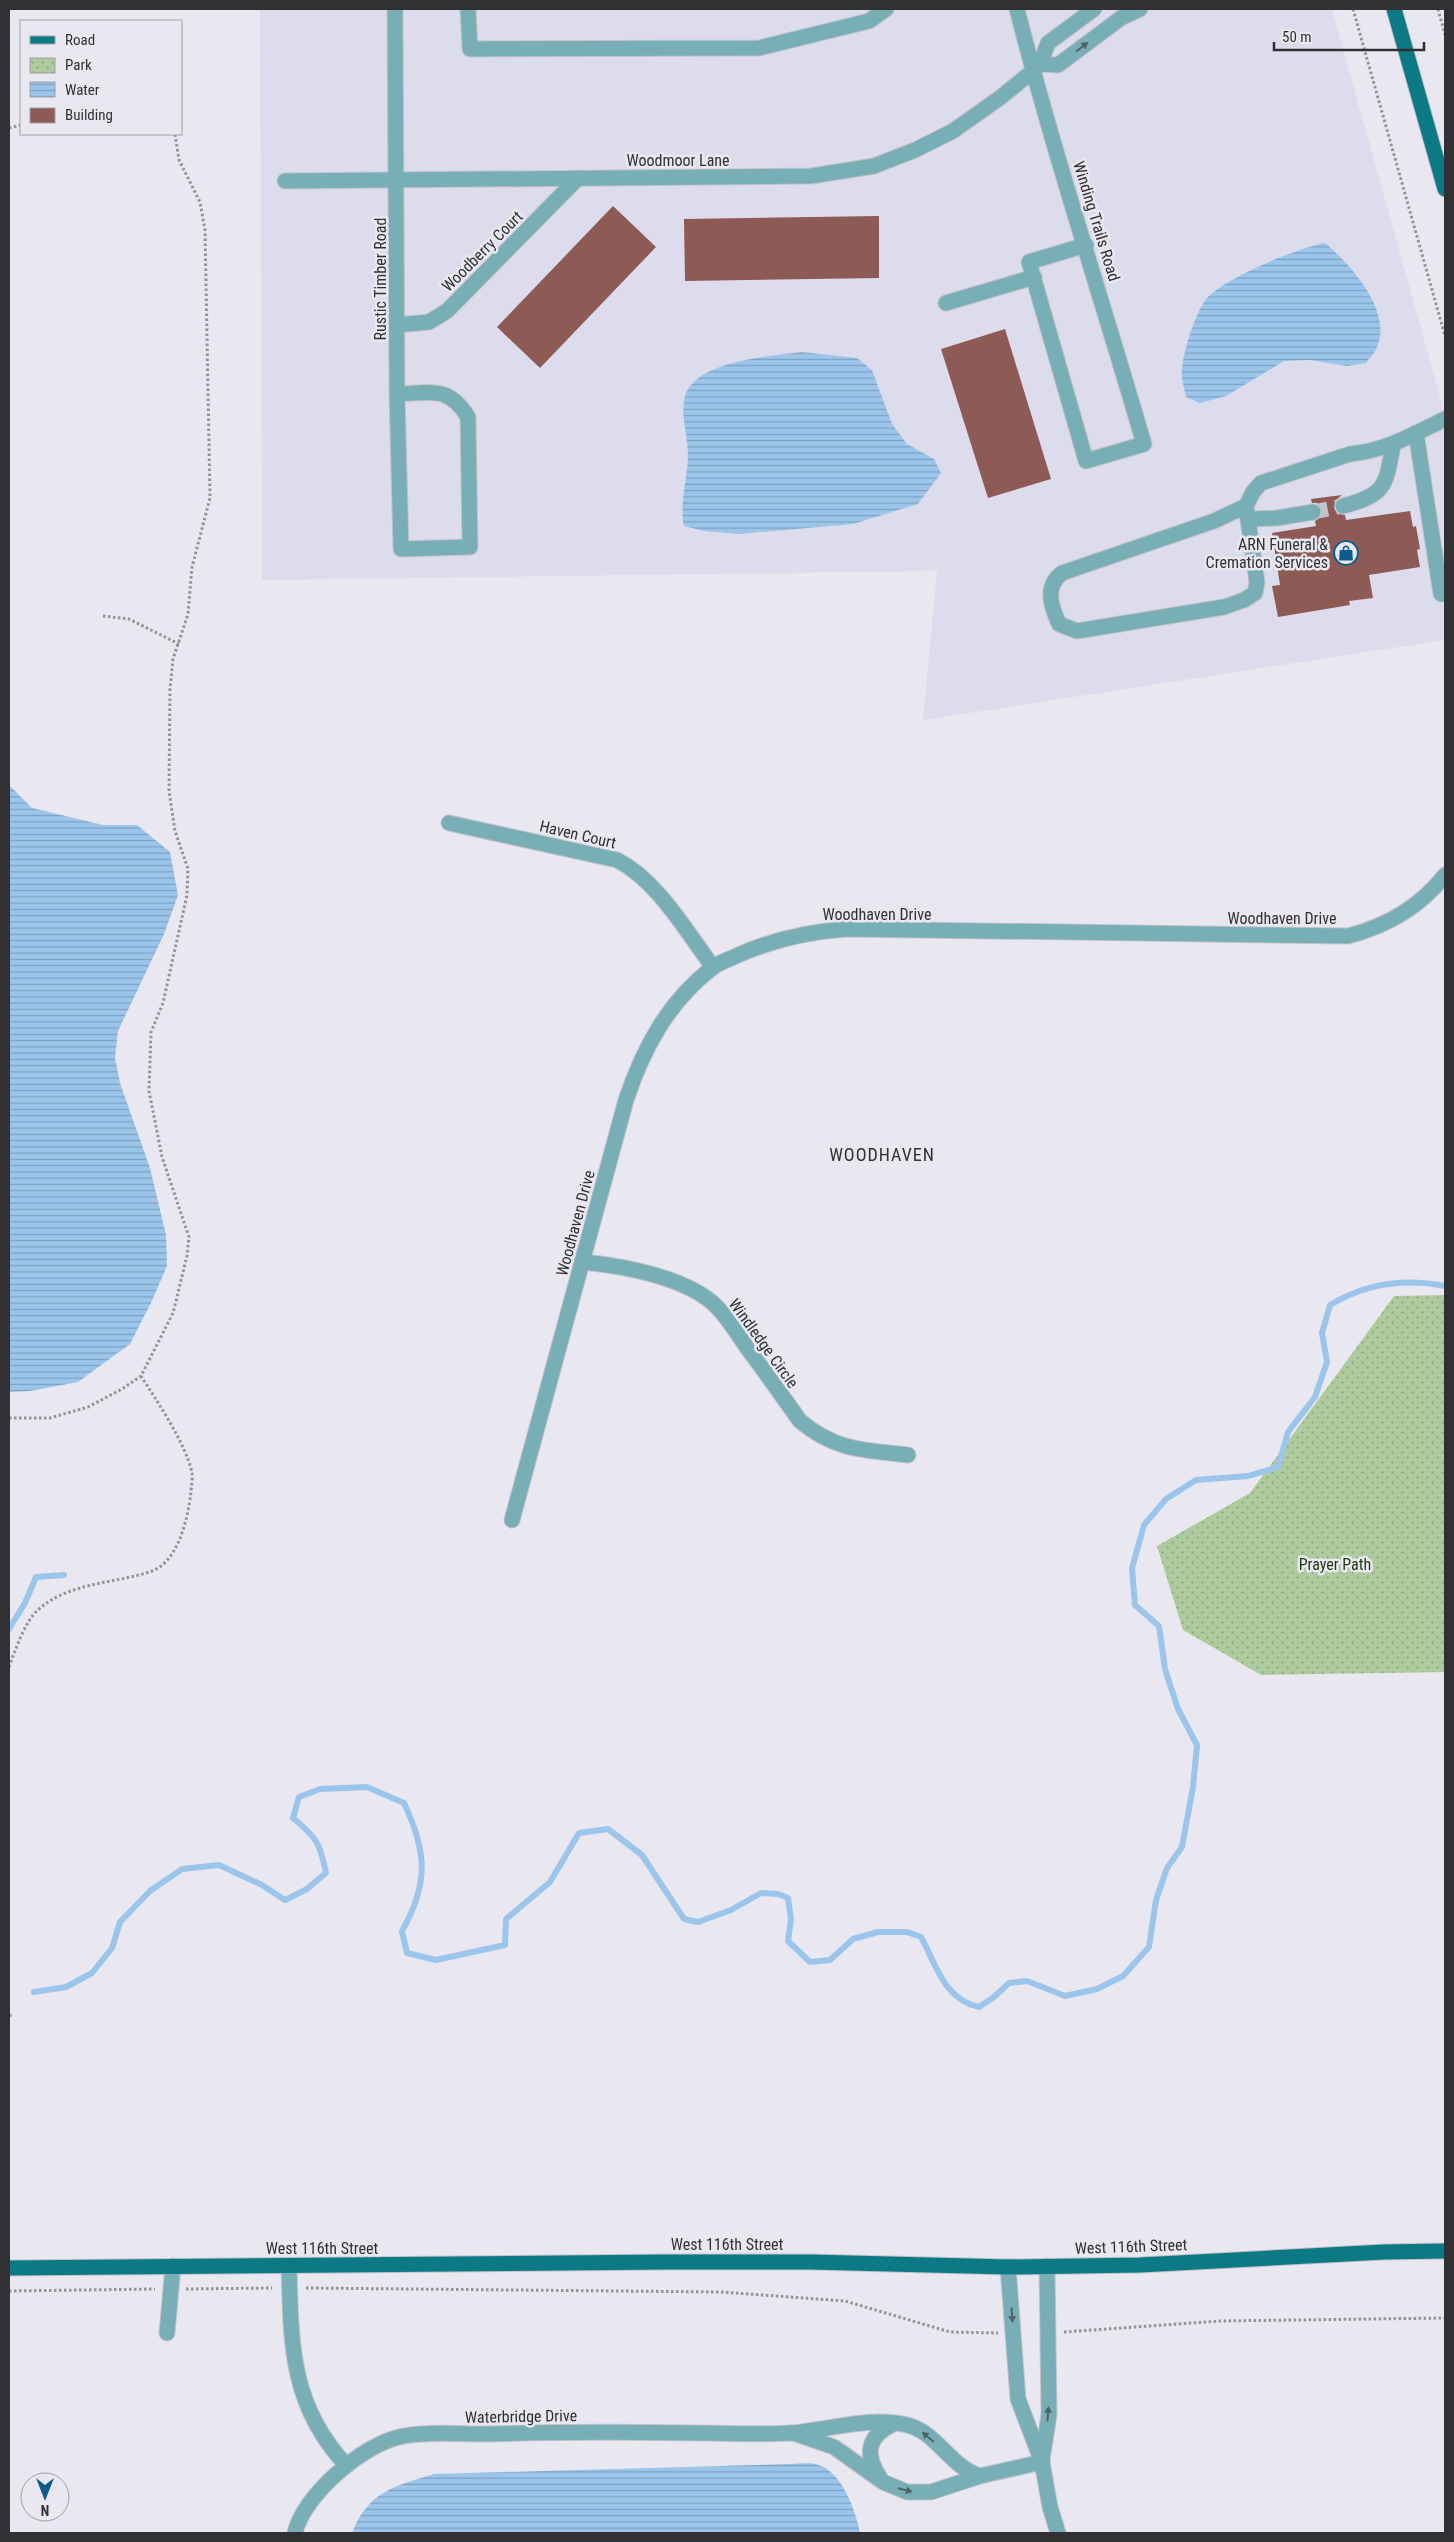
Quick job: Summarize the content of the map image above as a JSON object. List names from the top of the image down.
{
  "streets": {
    "main road": ["West 116th Street"],
    "street": [
      "Woodmoor Lane",
      "Winding Trails Road",
      "Woodberry Court",
      "Rustic Timber Road",
      "Haven Court",
      "Woodhaven Drive",
      "Windledge Circle",
      "Waterbridge Drive"
    ]
  },
  "crossings": [
    ["Woodmoor Lane", "Winding Trails Road"],
    ["Woodmoor Lane", "Woodberry Court"],
    ["Woodmoor Lane", "Rustic Timber Road"],
    ["Woodberry Court", "Rustic Timber Road"],
    ["Haven Court", "Woodhaven Drive"],
    ["Woodhaven Drive", "Windledge Circle"]
  ],
  "districts": ["WOODHAVEN"],
  "parks": ["Prayer Path"],
  "places": {
    "shop": ["ARN Funeral & Cremation Services"]
  },
  "legend": [
    "Road",
    "Park",
    "Water",
    "Building"
  ],
  "scale_bar": "50 m",
  "north": "bottom"
}
